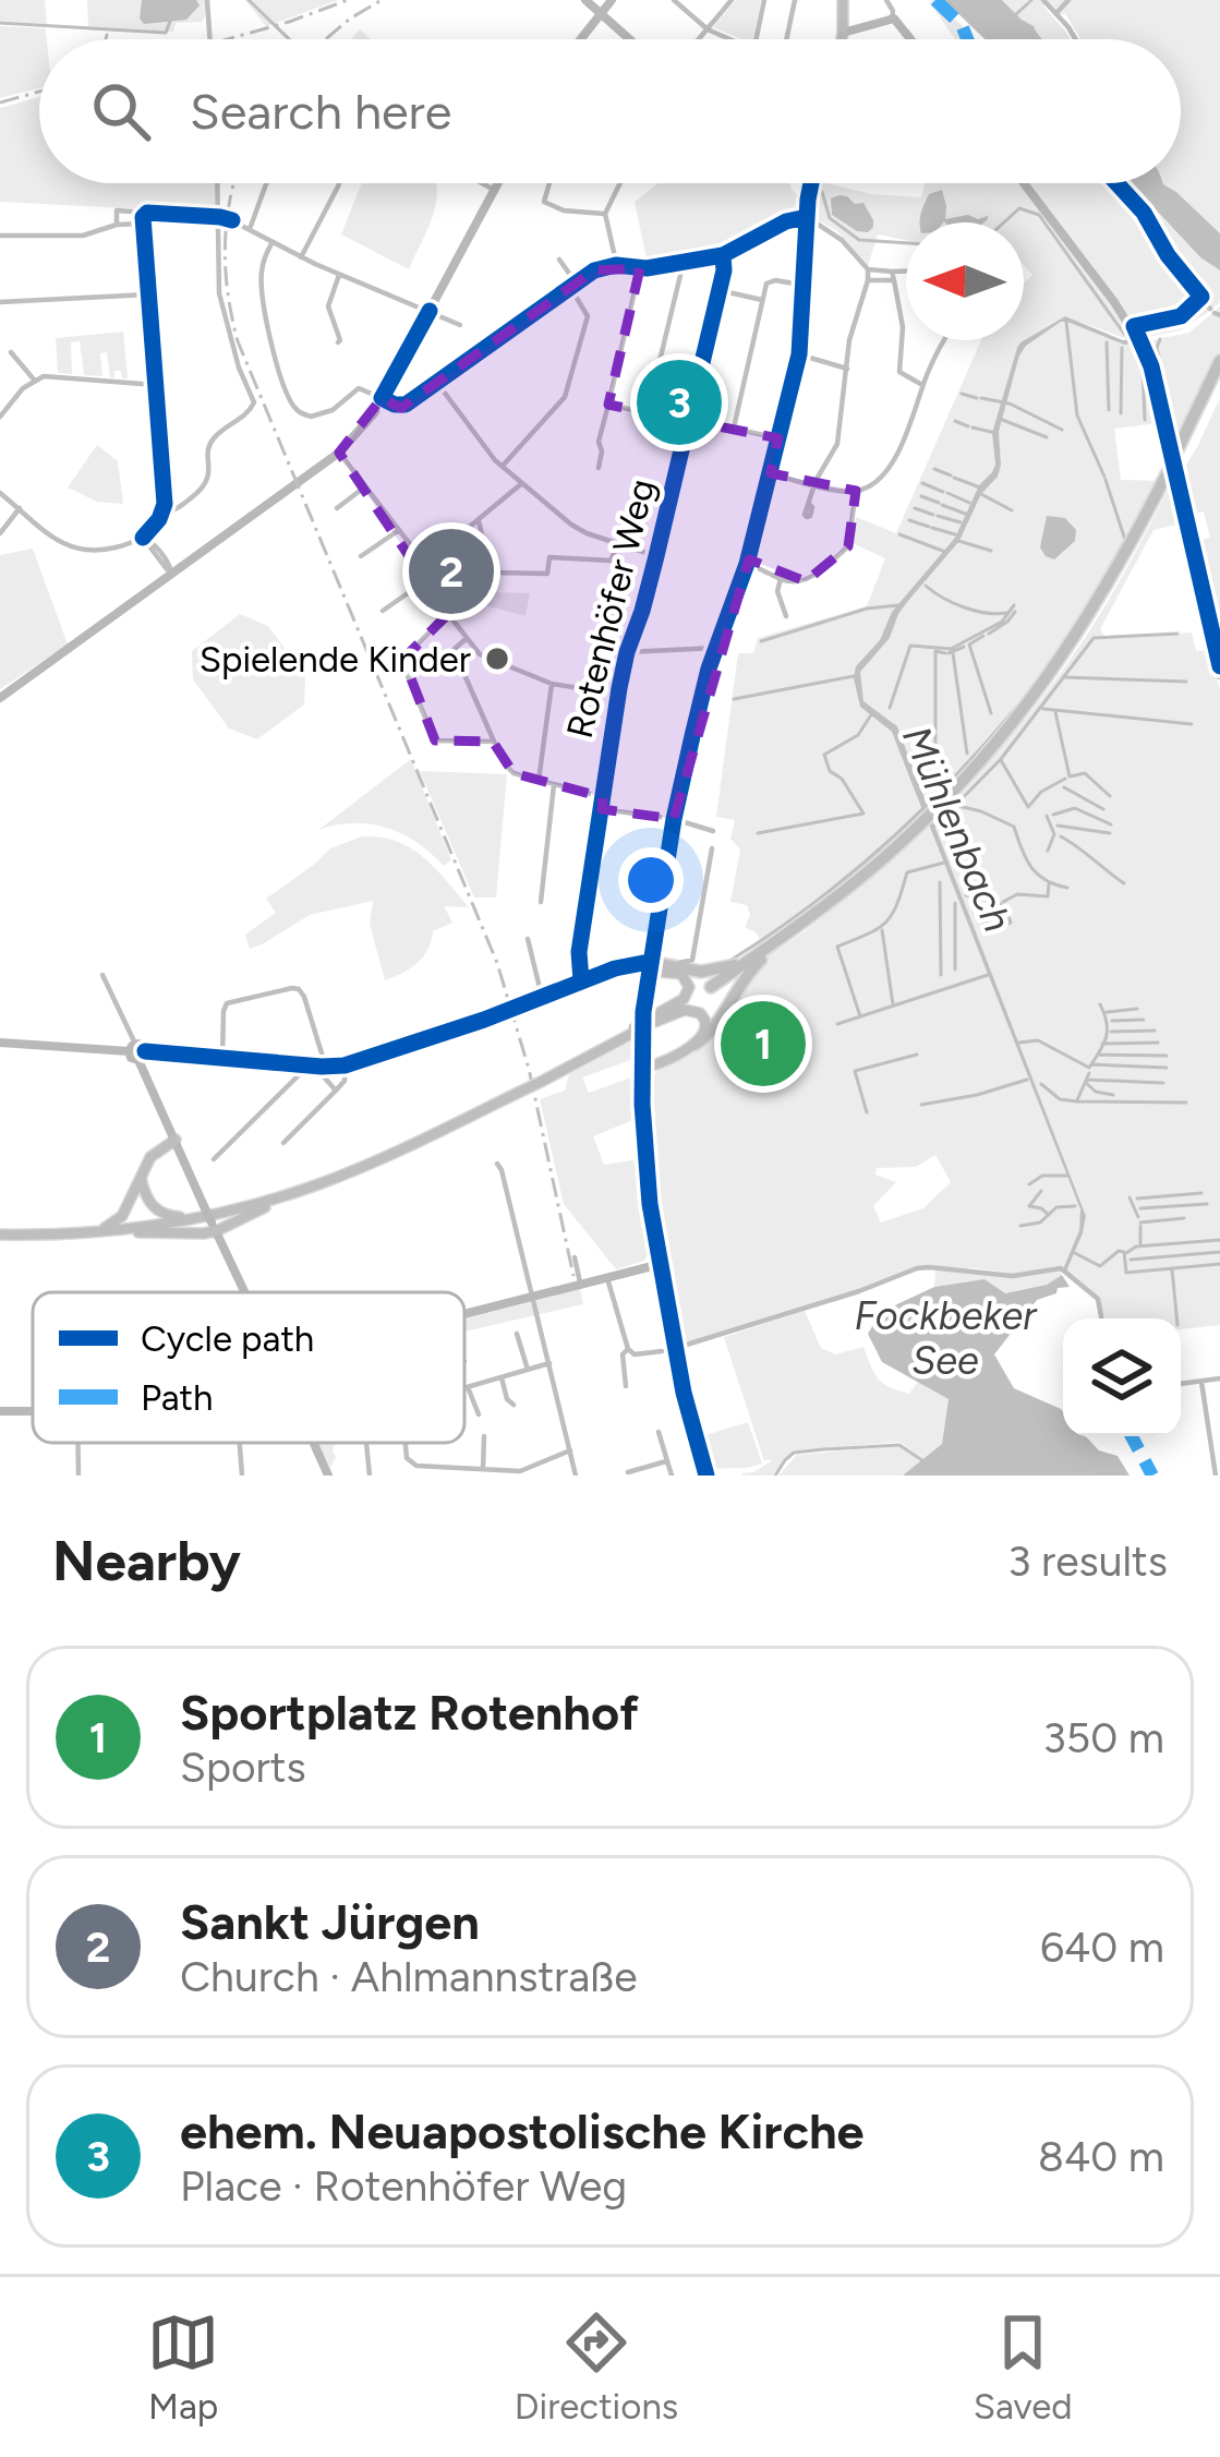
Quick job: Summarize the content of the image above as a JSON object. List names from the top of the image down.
{
  "streets": {
    "street": ["Rotenhöfer Weg"]
  },
  "water": ["Mühlenbach", "Fockbeker See"],
  "places": ["Spielende Kinder"],
  "legend": ["Cycle path", "Path"],
  "north": "left",
  "page": {
    "search": "Search here",
    "pins": ["3", "2", "1"],
    "heading": ["Nearby", "3 results"],
    "list": [
      {
        "mark": "1",
        "name": "Sportplatz Rotenhof",
        "note": "Sports",
        "value": "350 m"
      },
      {
        "mark": "2",
        "name": "Sankt Jürgen",
        "note": "Church · Ahlmannstraße",
        "value": "640 m"
      },
      {
        "mark": "3",
        "name": "ehem. Neuapostolische Kirche",
        "note": "Place · Rotenhöfer Weg",
        "value": "840 m"
      }
    ],
    "nav": ["Map", "Directions", "Saved"]
  }
}
